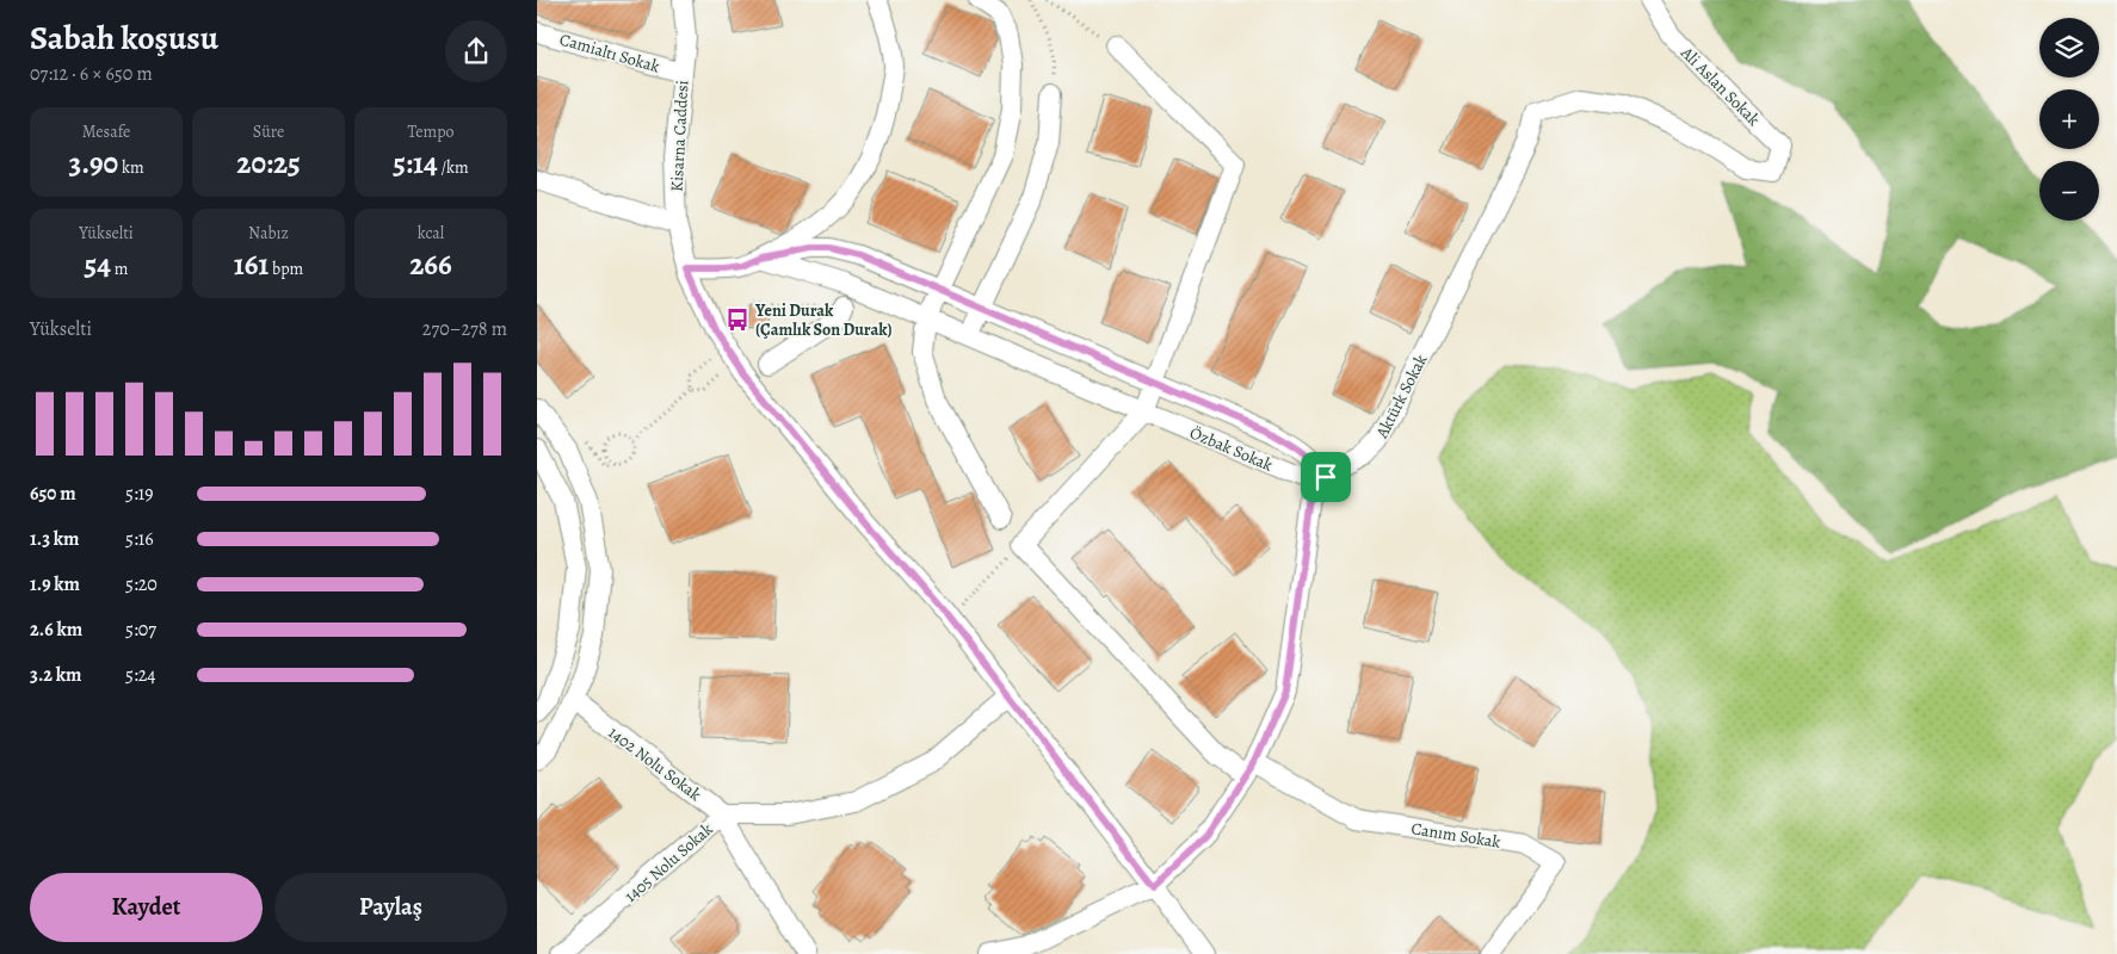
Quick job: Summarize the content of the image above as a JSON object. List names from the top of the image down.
{
  "streets": {
    "street": [
      "Camialtı Sokak",
      "Ali Aslan Sokak",
      "Kisarna Caddesi",
      "Aktürk Sokak",
      "Özbak Sokak",
      "1402 Nolu Sokak",
      "Canım Sokak",
      "1405 Nolu Sokak"
    ]
  },
  "crossings": [
    ["Camialtı Sokak", "Kisarna Caddesi"],
    ["Ali Aslan Sokak", "Aktürk Sokak"],
    ["Kisarna Caddesi", "Aktürk Sokak"],
    ["Kisarna Caddesi", "1405 Nolu Sokak"],
    ["Aktürk Sokak", "Özbak Sokak"],
    ["Aktürk Sokak", "Canım Sokak"],
    ["1402 Nolu Sokak", "1405 Nolu Sokak"]
  ],
  "places": {
    "bus stop": ["Yeni Durak (Çamlık Son Durak)"]
  },
  "page": {
    "heading": ["Sabah koşusu", "07:12 · 6 × 650 m"],
    "map_buttons": ["+", "−"],
    "stats": [
      ["Mesafe", "3.90 km"],
      ["Süre", "20:25"],
      ["Tempo", "5:14 /km"],
      ["Yükselti", "54 m"],
      ["Nabız", "161 bpm"],
      ["kcal", "266"]
    ],
    "chart": ["Yükselti", "270–278 m"],
    "list": [
      {
        "name": "650 m",
        "note": "5:19"
      },
      {
        "name": "1.3 km",
        "note": "5:16"
      },
      {
        "name": "1.9 km",
        "note": "5:20"
      },
      {
        "name": "2.6 km",
        "note": "5:07"
      },
      {
        "name": "3.2 km",
        "note": "5:24"
      }
    ],
    "buttons": ["Kaydet", "Paylaş"]
  }
}
